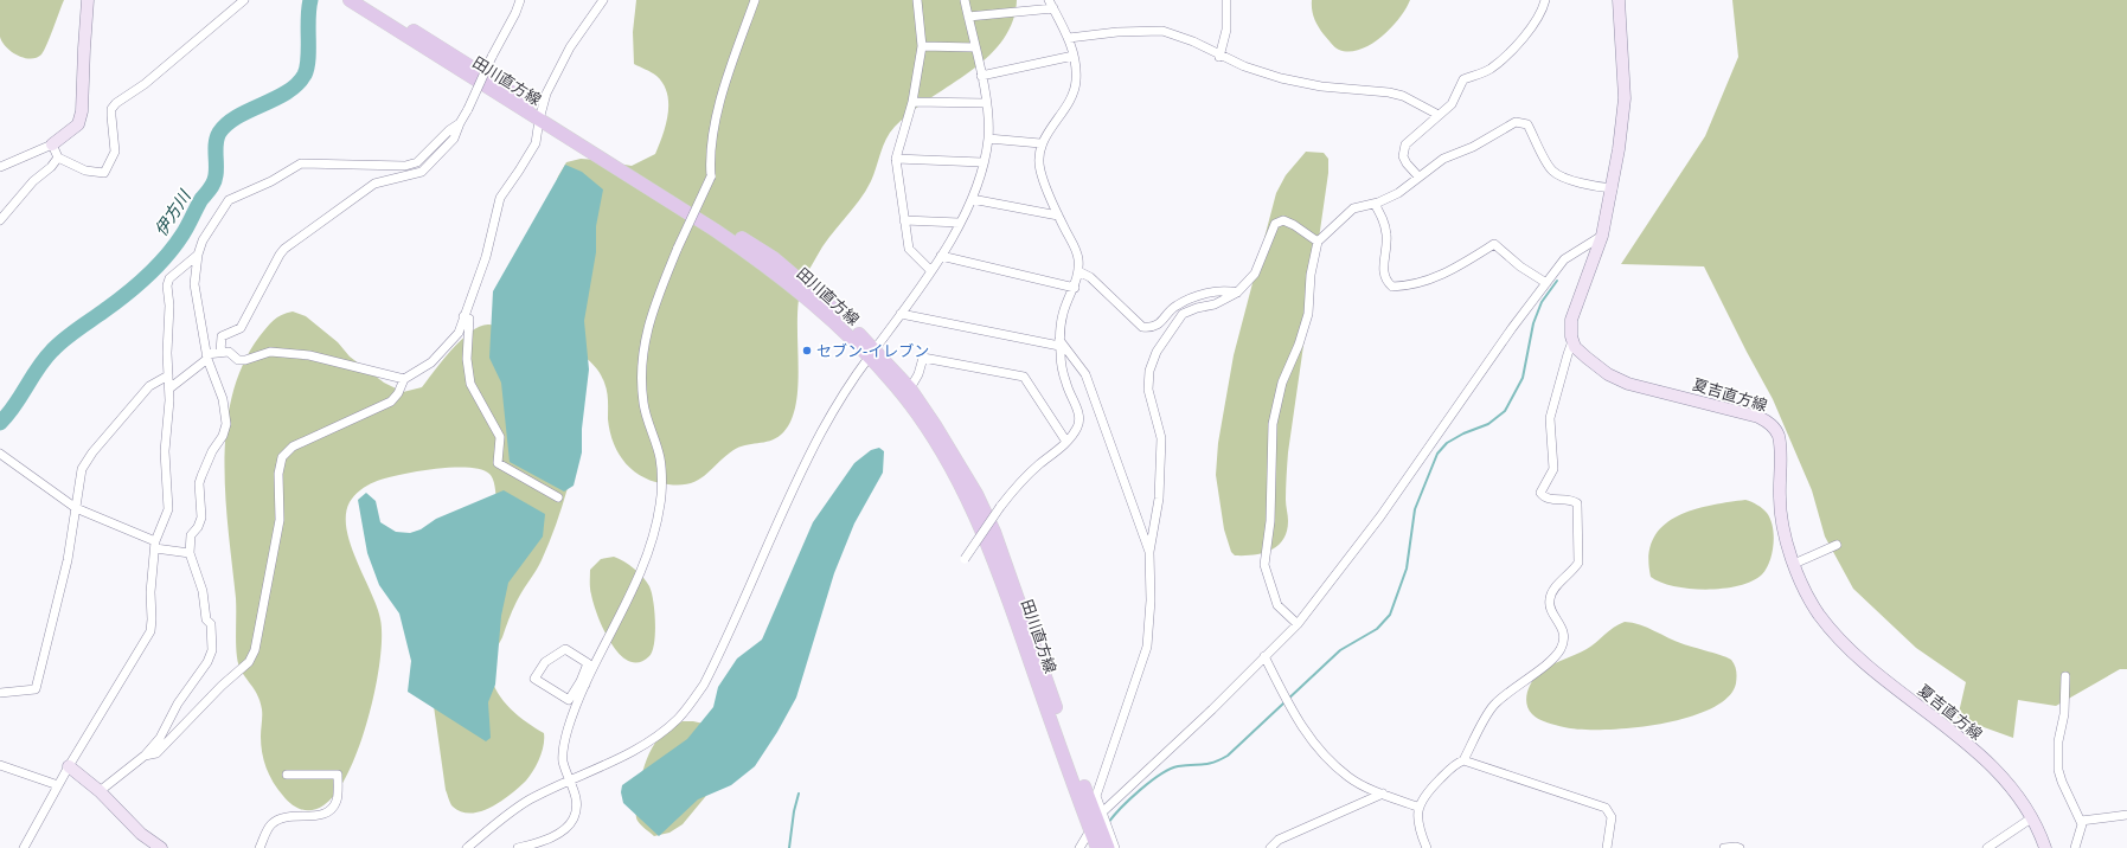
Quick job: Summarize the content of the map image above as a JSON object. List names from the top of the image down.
{
  "streets": {
    "main road": ["田川直方線", "夏吉直方線"]
  },
  "water": ["伊方川"],
  "places": ["セブン-イレブン"]
}
